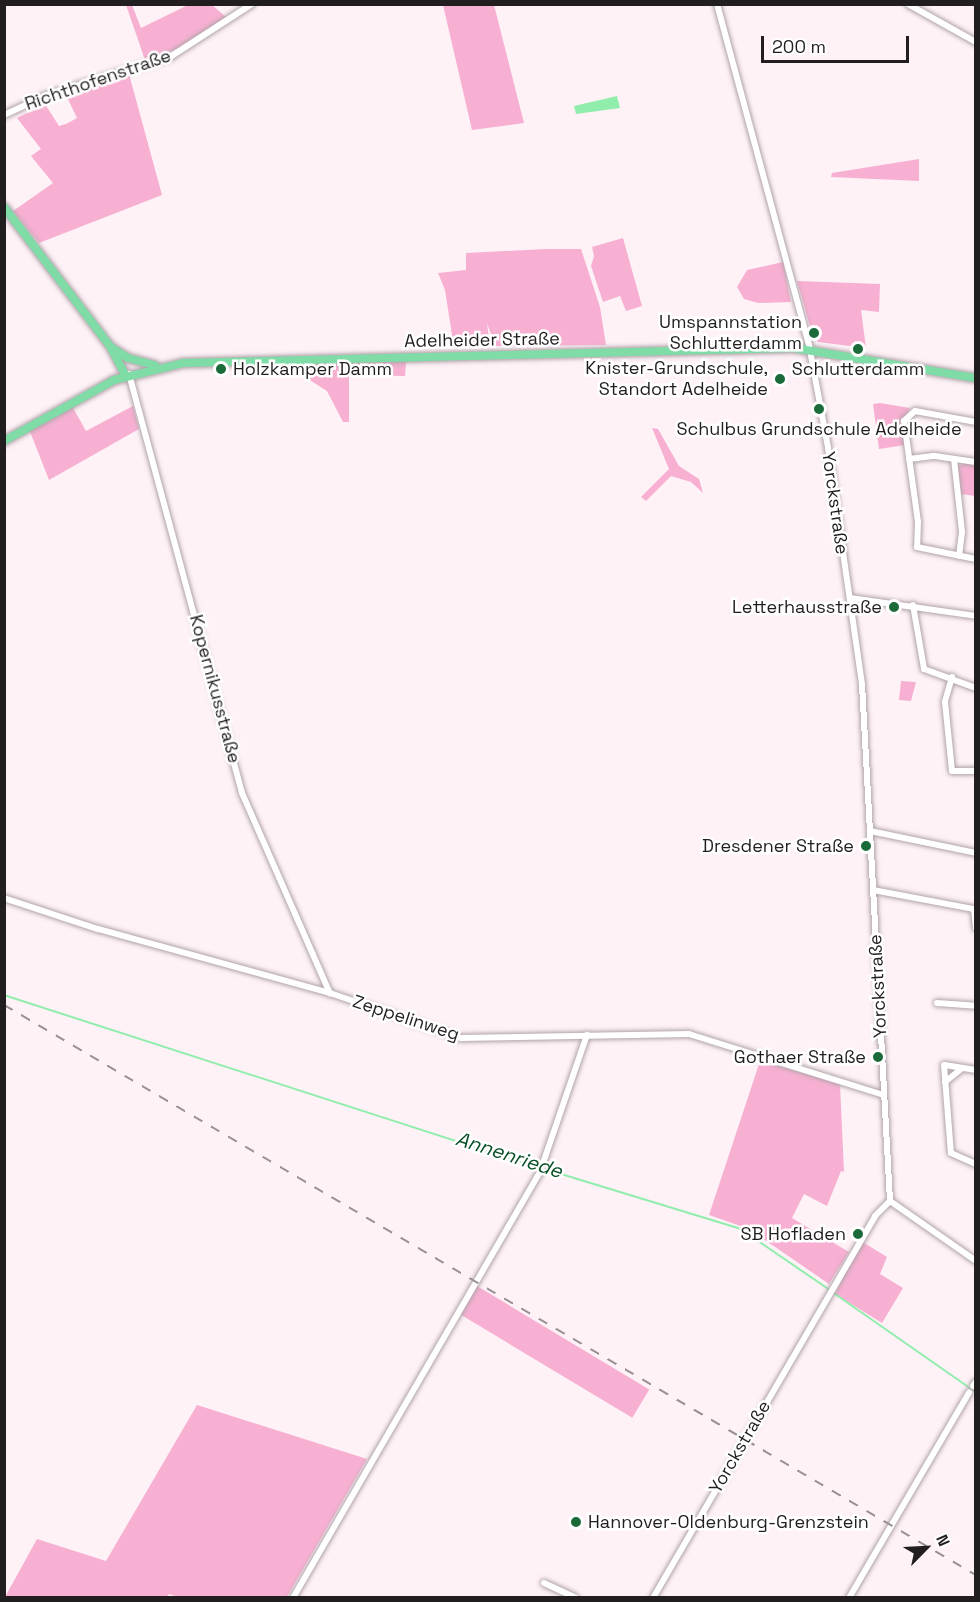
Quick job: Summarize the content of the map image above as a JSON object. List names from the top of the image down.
{
  "streets": {
    "main road": ["Adelheider Straße"],
    "street": [
      "Richthofenstraße",
      "Yorckstraße",
      "Kopernikusstraße",
      "Zeppelinweg"
    ]
  },
  "crossings": [
    ["Adelheider Straße", "Yorckstraße"],
    ["Adelheider Straße", "Kopernikusstraße"],
    ["Yorckstraße", "Zeppelinweg"],
    ["Kopernikusstraße", "Zeppelinweg"]
  ],
  "water": ["Annenriede"],
  "places": [
    "Umspannstation Schlutterdamm",
    "Schlutterdamm",
    "Holzkamper Damm",
    "Knister-Grundschule, Standort Adelheide",
    "Schulbus Grundschule Adelheide",
    "Letterhausstraße",
    "Dresdener Straße",
    "Gothaer Straße",
    "SB Hofladen",
    "Hannover-Oldenburg-Grenzstein"
  ],
  "scale_bar": "200 m",
  "north": "top right"
}
